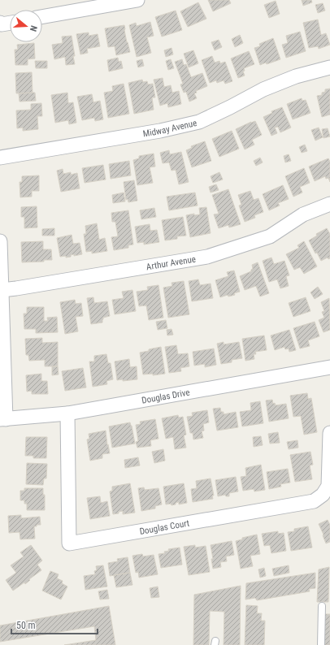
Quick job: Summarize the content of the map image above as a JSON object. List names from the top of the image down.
{
  "streets": {
    "street": [
      "Midway Avenue",
      "Arthur Avenue",
      "Douglas Drive",
      "Douglas Court"
    ]
  },
  "crossings": [
    ["Douglas Drive", "Douglas Court"]
  ],
  "scale_bar": "50 m",
  "north": "right"
}
